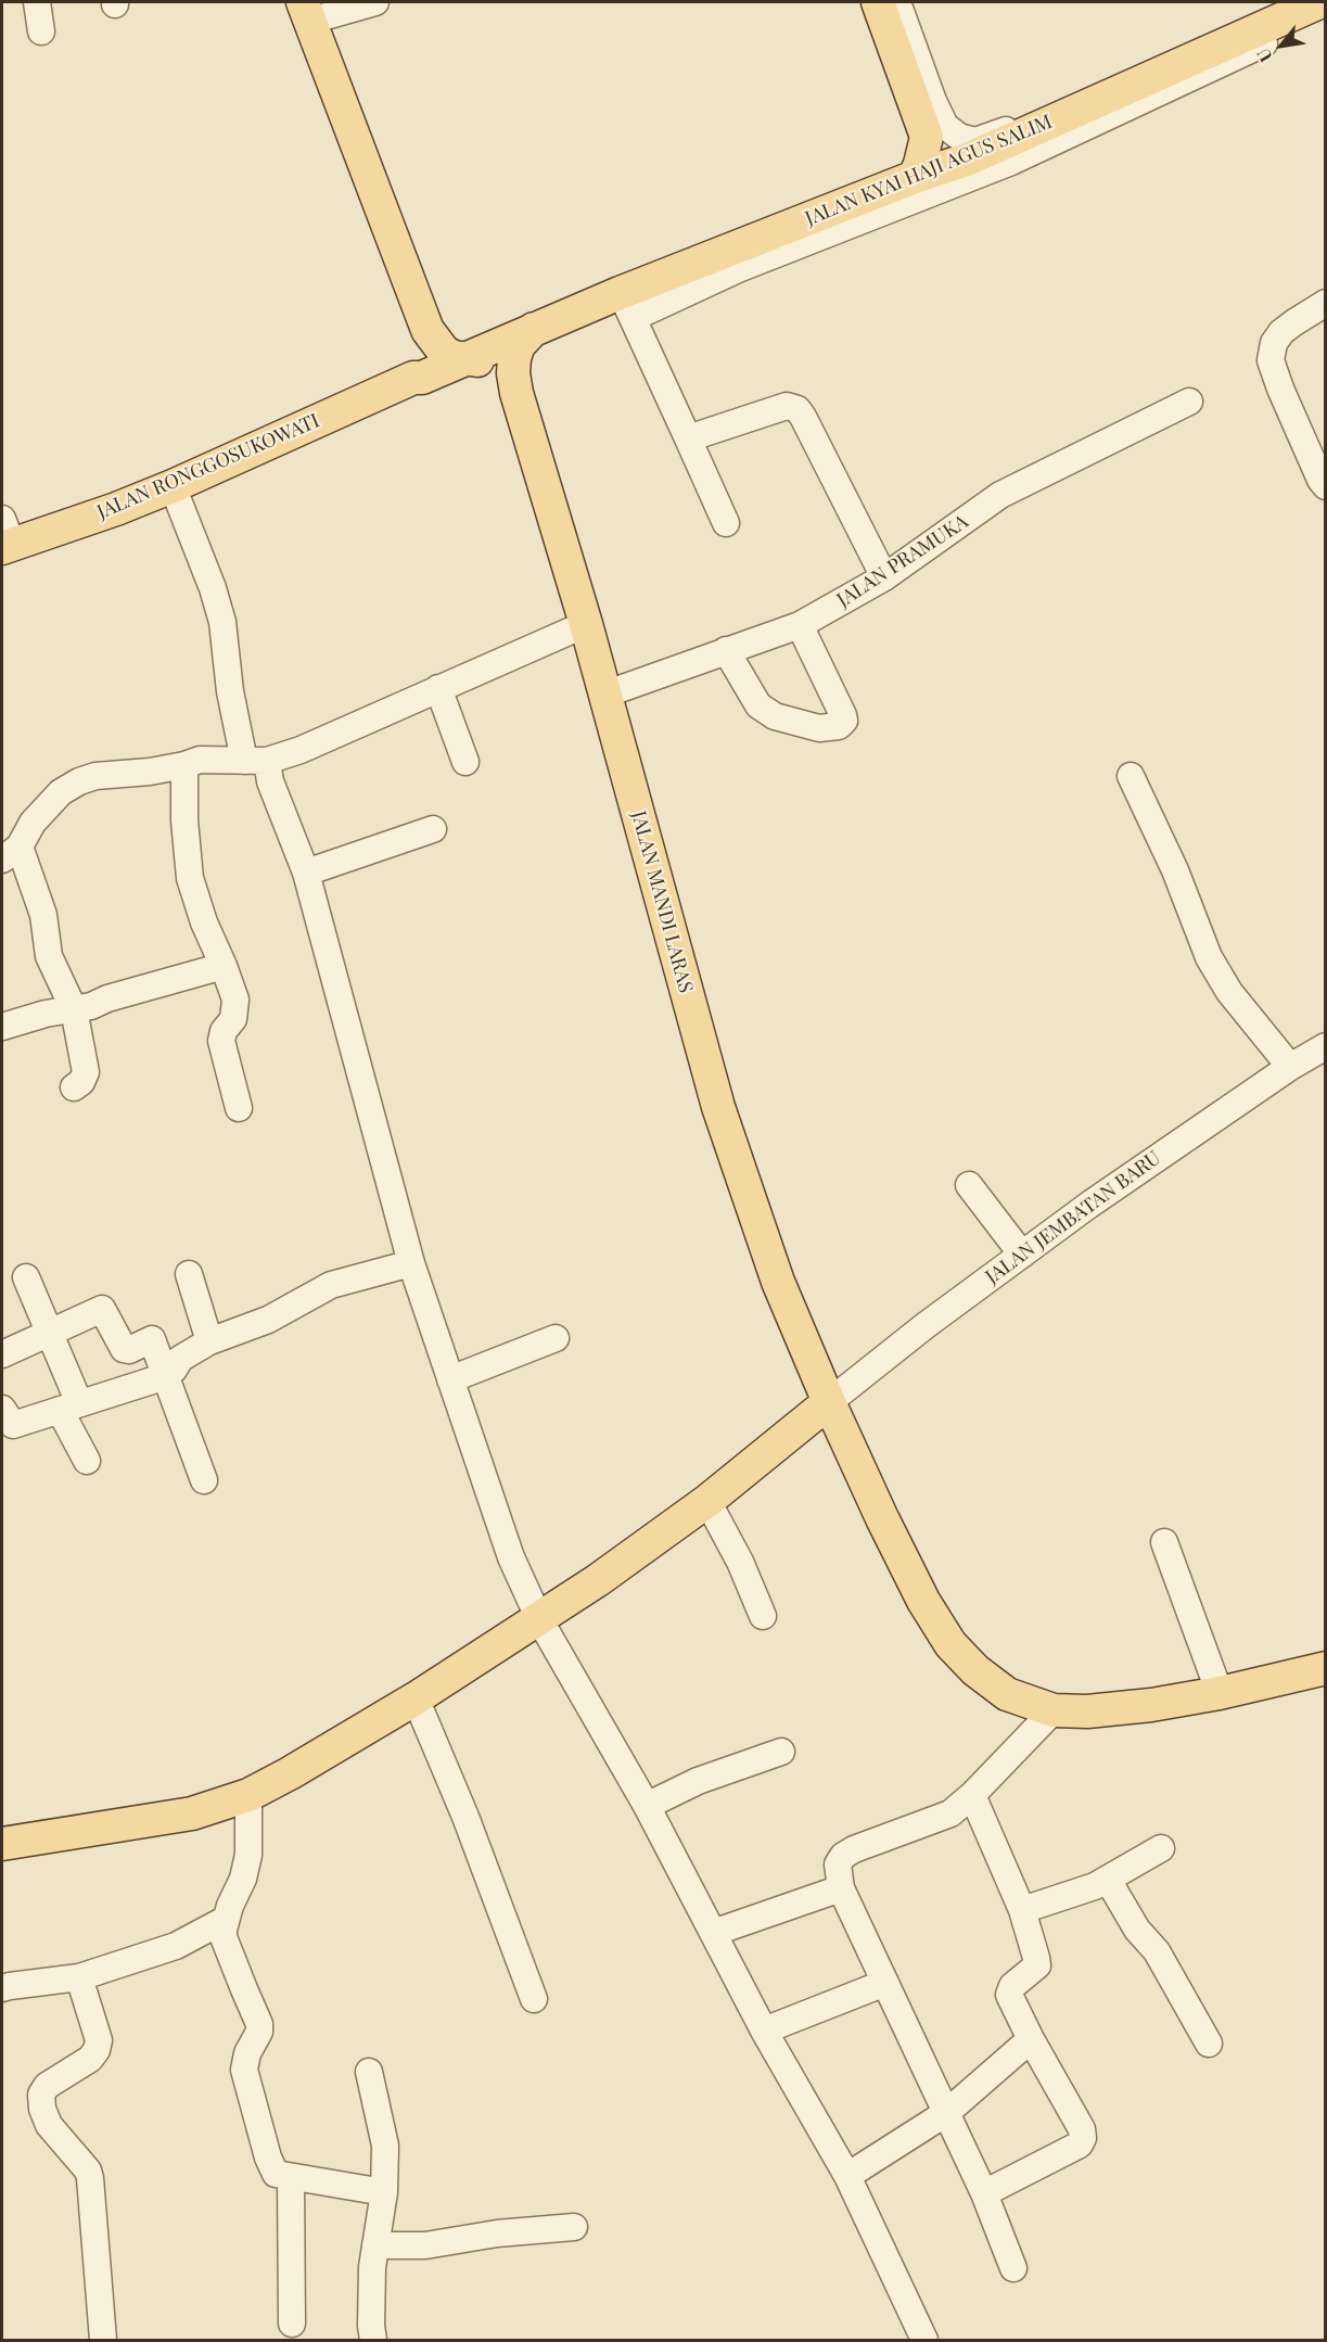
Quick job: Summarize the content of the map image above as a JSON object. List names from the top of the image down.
{
  "streets": {
    "main road": ["JALAN KYAI HAJI AGUS SALIM", "JALAN RONGGOSUKOWATI", "JALAN MANDI LARAS"],
    "street": ["JALAN PRAMUKA", "JALAN JEMBATAN BARU"]
  },
  "crossings": [
    ["JALAN KYAI HAJI AGUS SALIM", "JALAN RONGGOSUKOWATI"],
    ["JALAN PRAMUKA", "JALAN MANDI LARAS"],
    ["JALAN MANDI LARAS", "JALAN JEMBATAN BARU"]
  ],
  "north": "bottom left"
}
